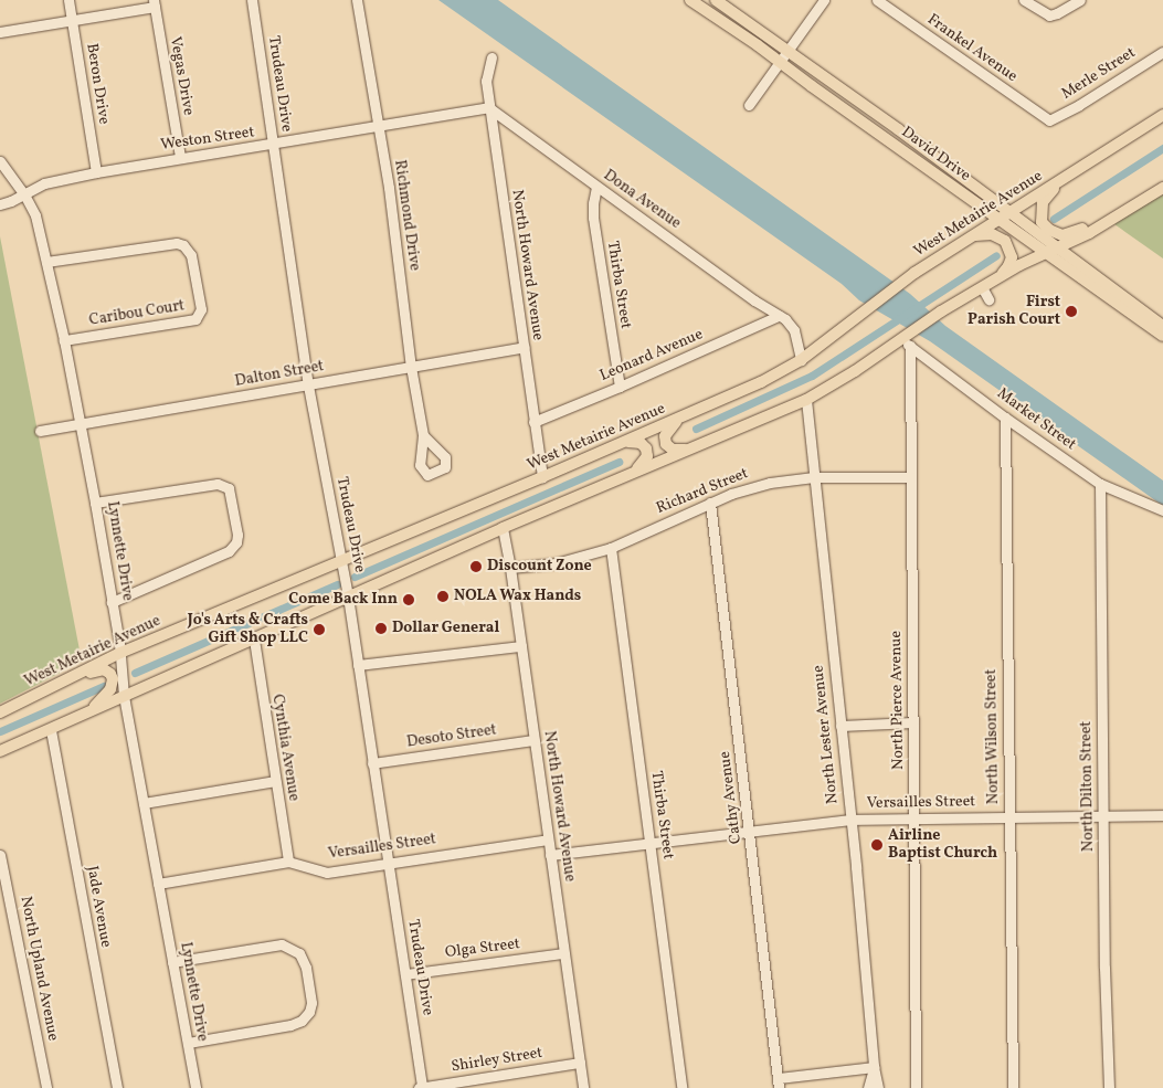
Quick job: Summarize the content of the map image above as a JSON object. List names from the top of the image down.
{
  "streets": {
    "main road": ["David Drive", "West Metairie Avenue"],
    "street": [
      "Frankel Avenue",
      "Merle Street",
      "Vegas Drive",
      "Beron Drive",
      "Trudeau Drive",
      "Weston Street",
      "Dona Avenue",
      "Richmond Drive",
      "North Howard Avenue",
      "Thirba Street",
      "Caribou Court",
      "Leonard Avenue",
      "Dalton Street",
      "Market Street",
      "Richard Street",
      "Lynnette Drive",
      "North Pierce Avenue",
      "North Lester Avenue",
      "Desoto Street",
      "North Wilson Street",
      "Cynthia Avenue",
      "North Dilton Street",
      "Cathy Avenue",
      "Versailles Street",
      "Jade Avenue",
      "Olga Street",
      "North Upland Avenue",
      "Shirley Street"
    ]
  },
  "crossings": [
    ["Frankel Avenue", "Merle Street"],
    ["Vegas Drive", "Weston Street"],
    ["Beron Drive", "Weston Street"],
    ["Trudeau Drive", "Weston Street"],
    ["Trudeau Drive", "West Metairie Avenue"],
    ["Trudeau Drive", "Dalton Street"],
    ["Trudeau Drive", "Desoto Street"],
    ["Trudeau Drive", "Versailles Street"],
    ["Trudeau Drive", "Olga Street"],
    ["Trudeau Drive", "Shirley Street"],
    ["Weston Street", "Dona Avenue"],
    ["Weston Street", "Richmond Drive"],
    ["Weston Street", "North Howard Avenue"],
    ["Weston Street", "Lynnette Drive"],
    ["David Drive", "West Metairie Avenue"],
    ["Dona Avenue", "West Metairie Avenue"],
    ["Dona Avenue", "North Howard Avenue"],
    ["Dona Avenue", "Thirba Street"],
    ["Dona Avenue", "Leonard Avenue"],
    ["West Metairie Avenue", "North Howard Avenue"],
    ["West Metairie Avenue", "Lynnette Drive"],
    ["Richmond Drive", "Dalton Street"],
    ["North Howard Avenue", "Leonard Avenue"],
    ["North Howard Avenue", "Dalton Street"],
    ["North Howard Avenue", "Richard Street"],
    ["North Howard Avenue", "Desoto Street"],
    ["North Howard Avenue", "Versailles Street"],
    ["North Howard Avenue", "Olga Street"],
    ["North Howard Avenue", "Shirley Street"],
    ["Thirba Street", "Leonard Avenue"],
    ["Thirba Street", "Richard Street"],
    ["Thirba Street", "Versailles Street"],
    ["Caribou Court", "Lynnette Drive"],
    ["Dalton Street", "Lynnette Drive"],
    ["Market Street", "North Pierce Avenue"],
    ["Market Street", "North Wilson Street"],
    ["Market Street", "North Dilton Street"],
    ["Richard Street", "North Pierce Avenue"],
    ["Richard Street", "North Lester Avenue"],
    ["Richard Street", "Cathy Avenue"],
    ["Lynnette Drive", "Versailles Street"],
    ["North Pierce Avenue", "Versailles Street"],
    ["North Lester Avenue", "Versailles Street"],
    ["North Wilson Street", "Versailles Street"],
    ["Cynthia Avenue", "Versailles Street"],
    ["North Dilton Street", "Versailles Street"],
    ["Cathy Avenue", "Versailles Street"]
  ],
  "places": [
    "First Parish Court",
    "Discount Zone",
    "NOLA Wax Hands",
    "Come Back Inn",
    "Dollar General",
    "Jo's Arts & Crafts Gift Shop LLC",
    "Airline Baptist Church"
  ]
}
